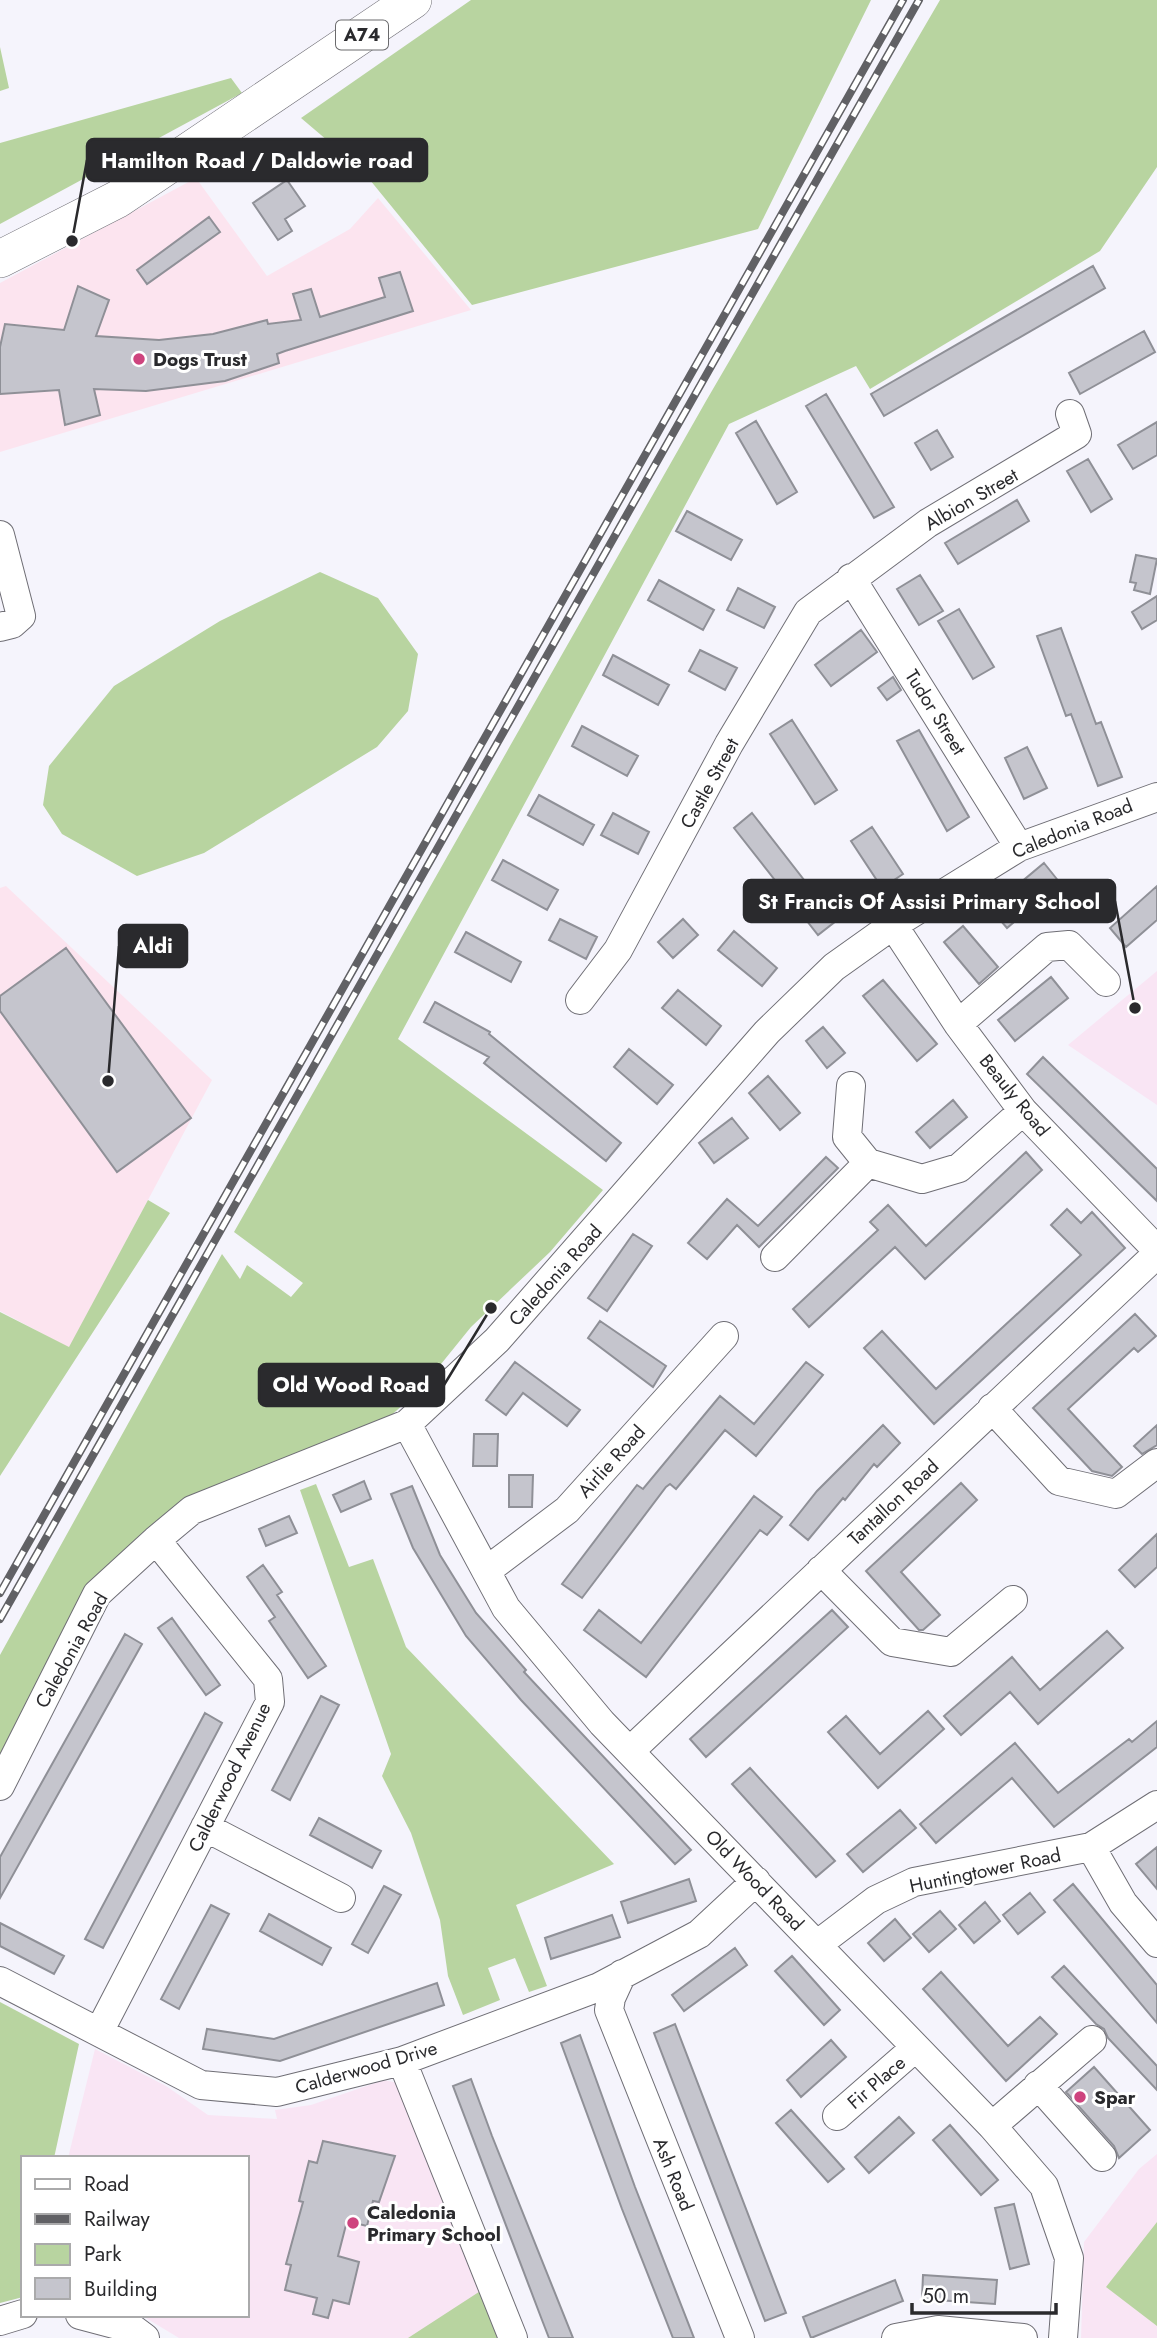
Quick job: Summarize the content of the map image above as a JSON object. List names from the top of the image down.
{
  "streets": {
    "main road": ["A74"],
    "street": [
      "Albion Street",
      "Tudor Street",
      "Castle Street",
      "Caledonia Road",
      "Beauly Road",
      "Airlie Road",
      "Tantallon Road",
      "Calderwood Avenue",
      "Huntingtower Road",
      "Old Wood Road",
      "Calderwood Drive",
      "Fir Place",
      "Ash Road"
    ]
  },
  "crossings": [
    ["Albion Street", "Tudor Street"],
    ["Albion Street", "Castle Street"],
    ["Tudor Street", "Castle Street"],
    ["Tudor Street", "Caledonia Road"],
    ["Caledonia Road", "Beauly Road"],
    ["Caledonia Road", "Calderwood Avenue"],
    ["Caledonia Road", "Old Wood Road"],
    ["Beauly Road", "Tantallon Road"],
    ["Airlie Road", "Old Wood Road"],
    ["Tantallon Road", "Old Wood Road"],
    ["Calderwood Avenue", "Calderwood Drive"],
    ["Huntingtower Road", "Old Wood Road"],
    ["Old Wood Road", "Calderwood Drive"],
    ["Old Wood Road", "Fir Place"]
  ],
  "places": [
    "Hamilton Road / Daldowie road",
    "Dogs Trust",
    "St Francis Of Assisi Primary School",
    "Aldi",
    "Old Wood Road",
    "Spar",
    "Caledonia Primary School"
  ],
  "legend": [
    "Road",
    "Railway",
    "Park",
    "Building"
  ],
  "scale_bar": "50 m"
}
